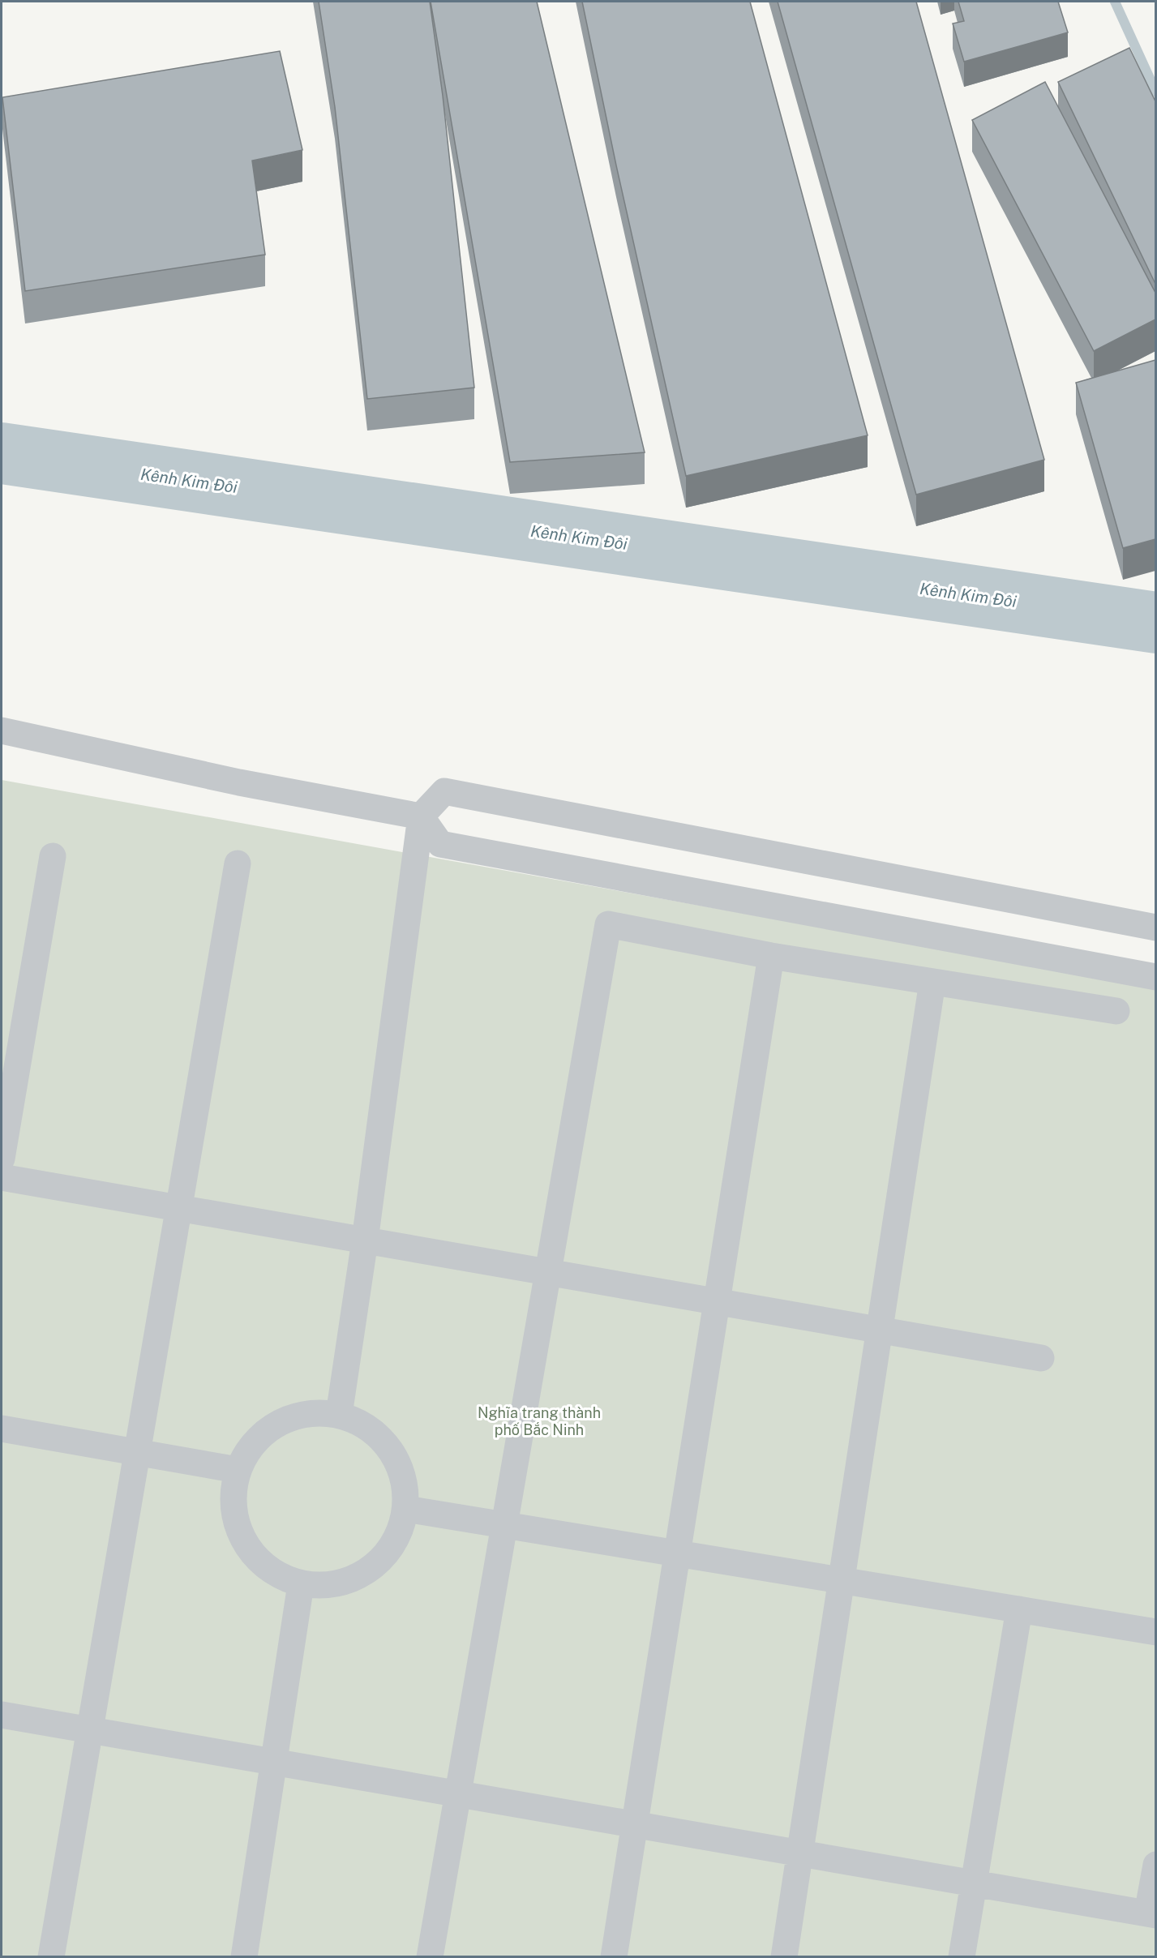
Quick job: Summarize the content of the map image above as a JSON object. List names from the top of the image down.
{
  "water": ["Kênh Kim Đôi"],
  "parks": ["Nghĩa trang thành phố Bắc Ninh"]
}
